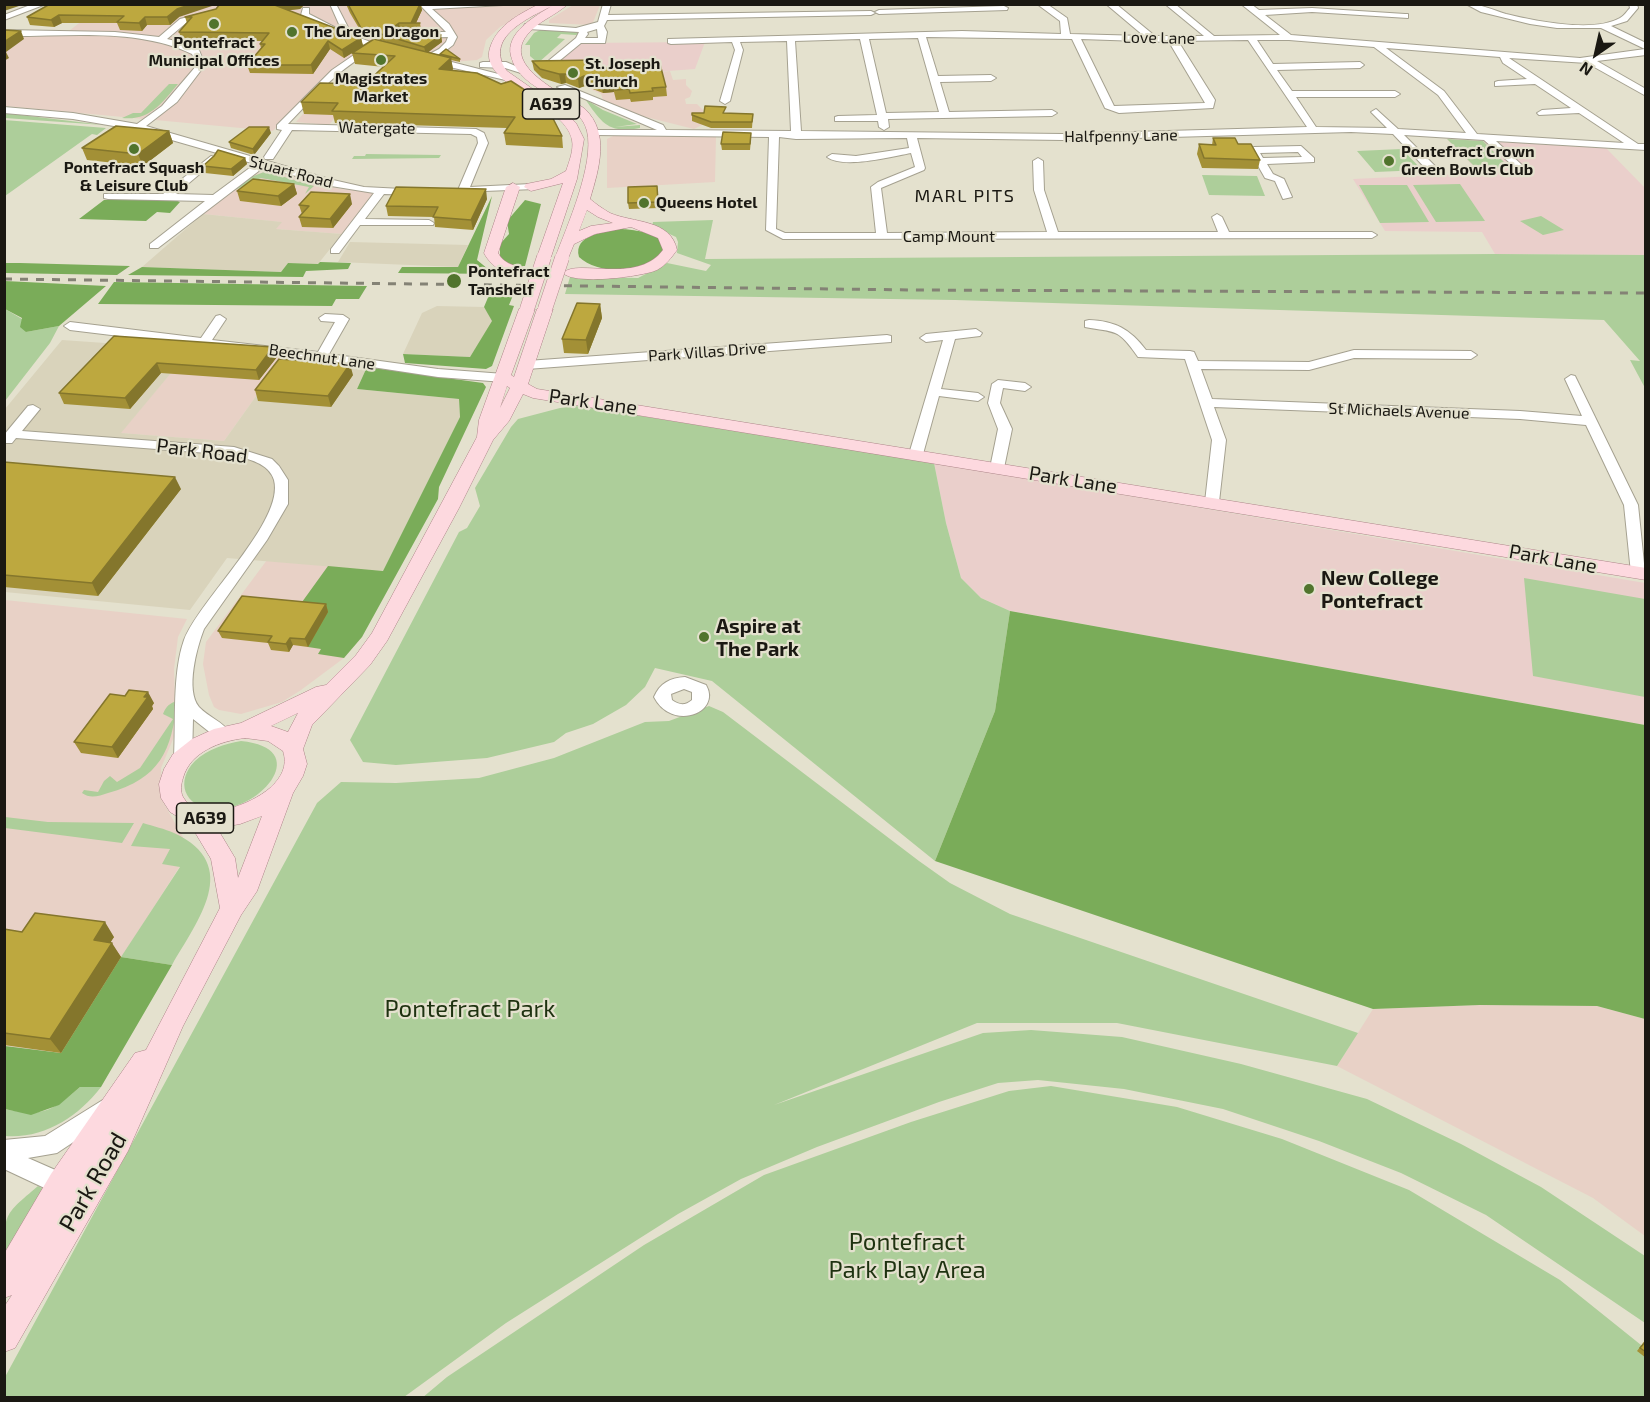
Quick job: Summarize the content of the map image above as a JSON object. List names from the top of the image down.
{
  "streets": {
    "main road": ["A639", "Park Lane", "Park Road"],
    "street": [
      "Love Lane",
      "Watergate",
      "Halfpenny Lane",
      "Stuart Road",
      "Camp Mount",
      "Park Villas Drive",
      "Beechnut Lane",
      "St Michaels Avenue"
    ]
  },
  "crossings": [
    ["A639", "Halfpenny Lane"],
    ["A639", "Park Road"],
    ["Halfpenny Lane", "Camp Mount"],
    ["Park Villas Drive", "Park Road"],
    ["Beechnut Lane", "Park Lane"],
    ["Beechnut Lane", "Park Road"],
    ["Park Lane", "Park Road"]
  ],
  "districts": ["MARL PITS"],
  "parks": ["Pontefract Park", "Pontefract Park Play Area"],
  "places": [
    "Pontefract Municipal Offices",
    "The Green Dragon",
    "Magistrates Market",
    "St. Joseph Church",
    "Pontefract Squash & Leisure Club",
    "Pontefract Crown Green Bowls Club",
    "Queens Hotel",
    "Pontefract Tanshelf",
    "New College Pontefract",
    "Aspire at The Park"
  ],
  "north": "bottom left"
}
